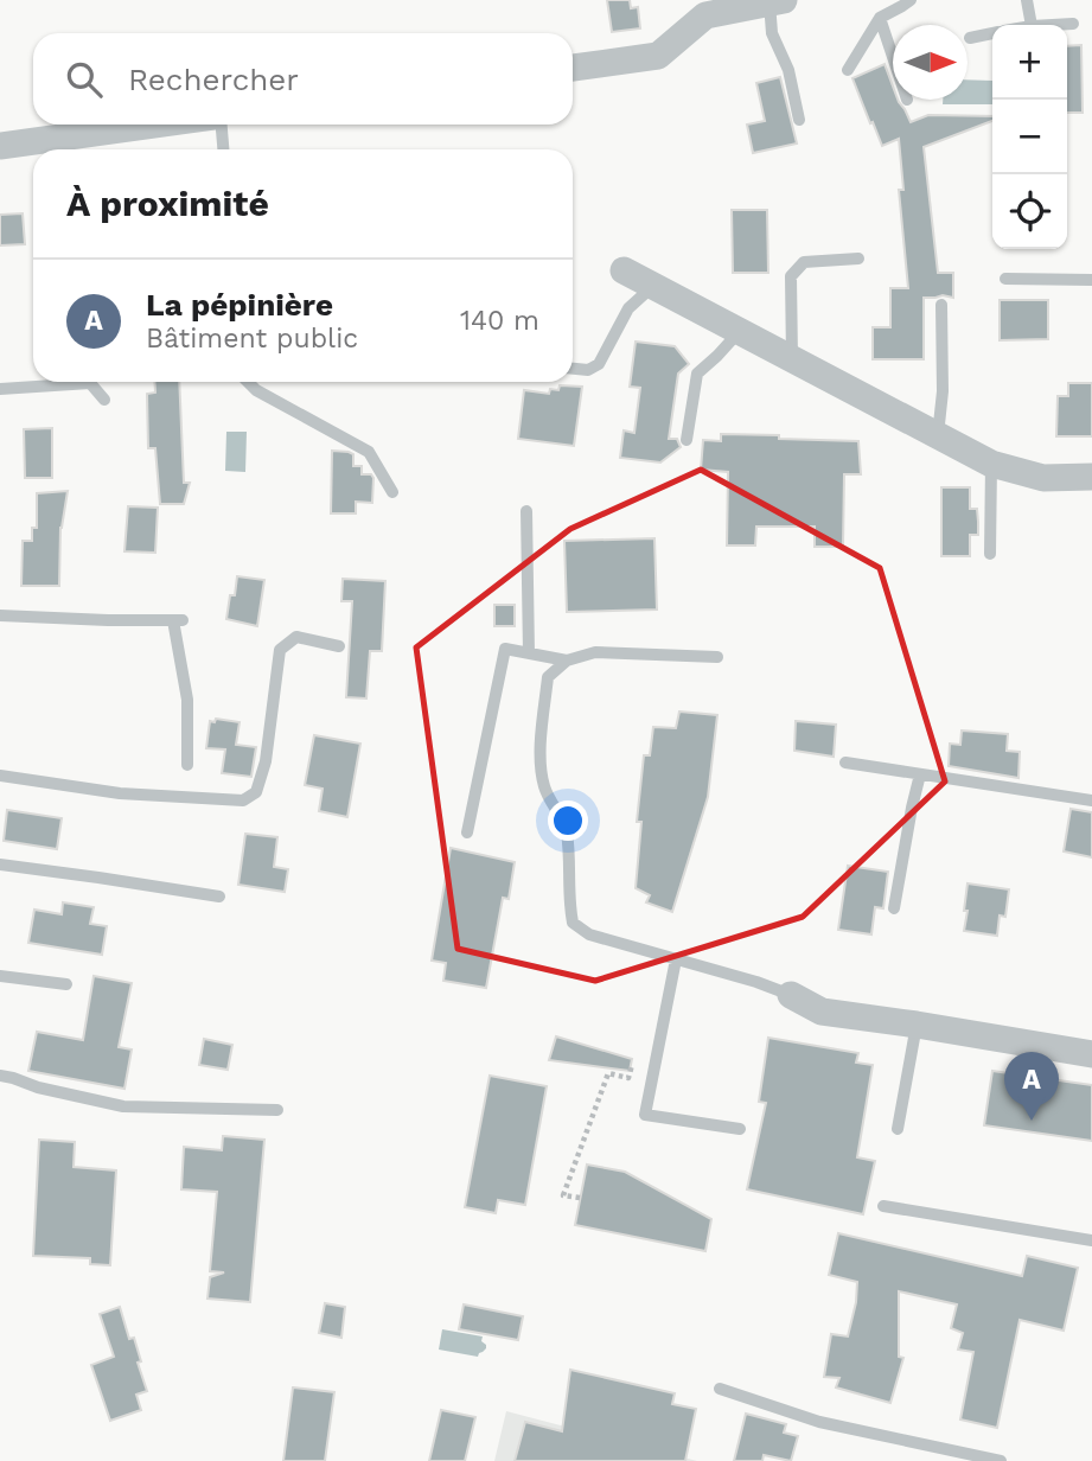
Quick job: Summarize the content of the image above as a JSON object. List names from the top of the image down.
{
  "north": "right",
  "page": {
    "map_buttons": ["+", "−"],
    "search": "Rechercher",
    "heading": "À proximité",
    "list": [
      {
        "mark": "A",
        "name": "La pépinière",
        "note": "Bâtiment public",
        "value": "140 m"
      }
    ],
    "pins": "A"
  }
}
